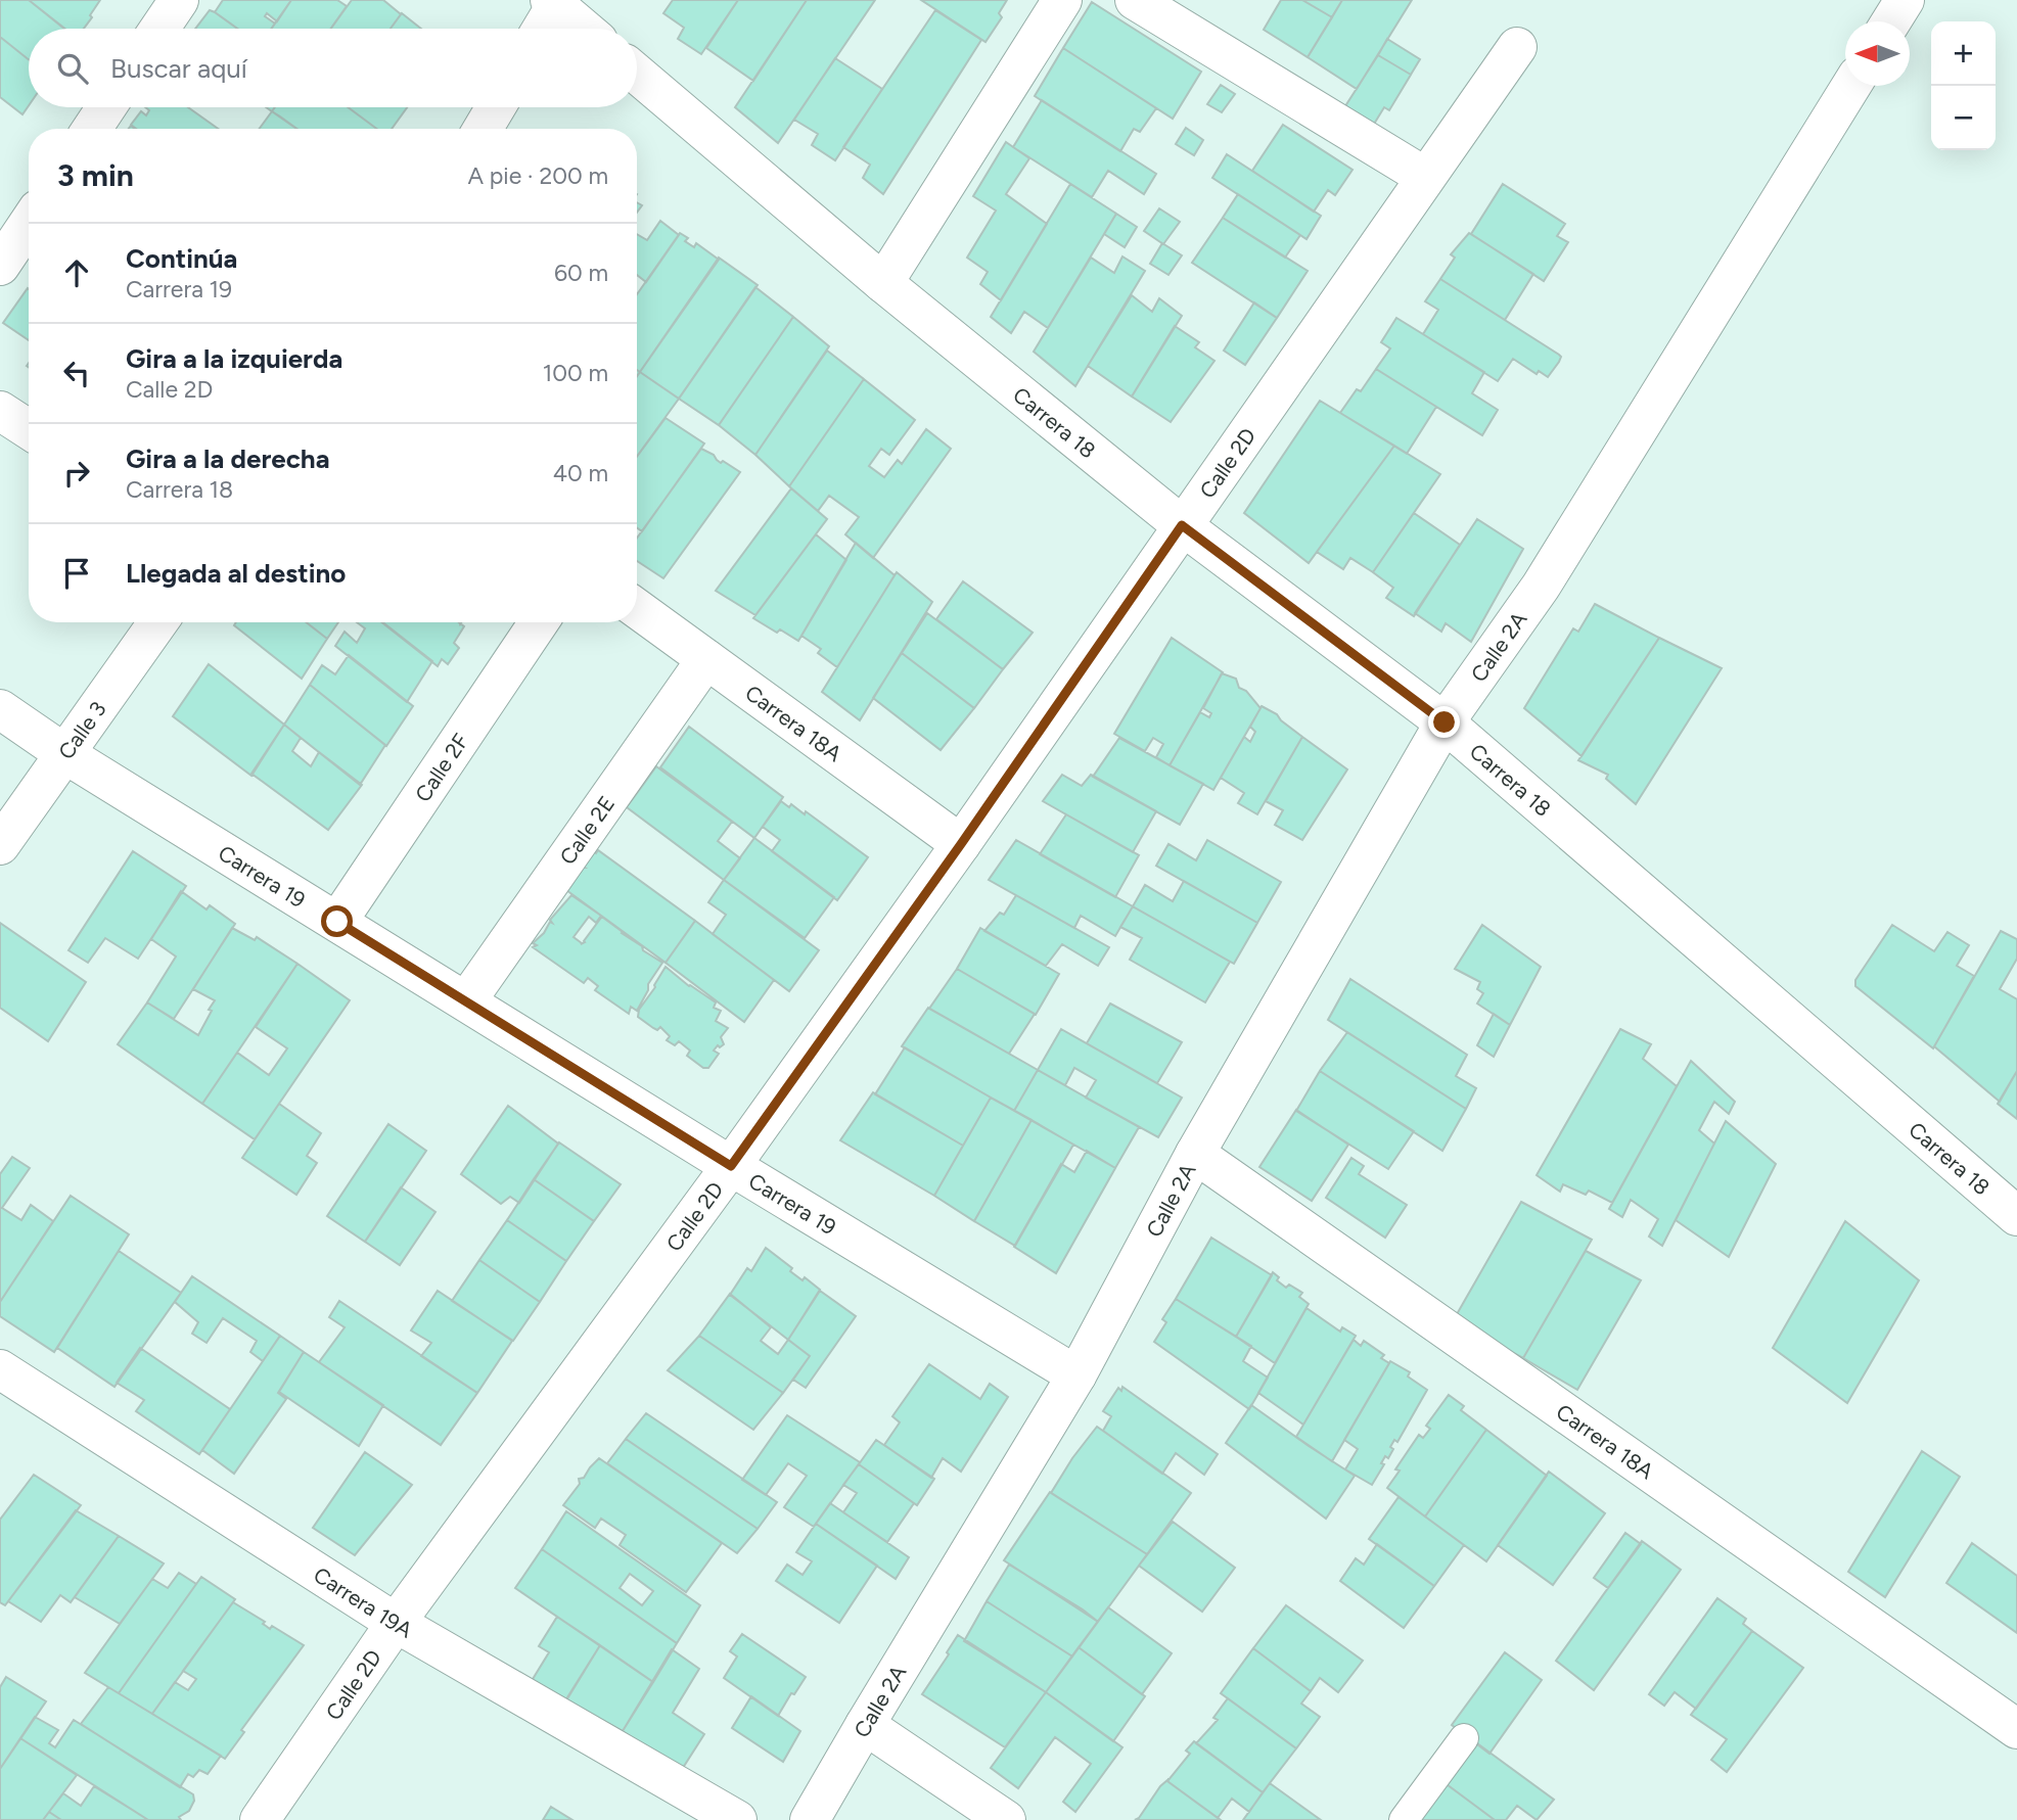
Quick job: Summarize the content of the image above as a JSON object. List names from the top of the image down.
{
  "streets": {
    "street": [
      "Carrera 18",
      "Calle 2D",
      "Calle 2A",
      "Carrera 18A",
      "Calle 3",
      "Calle 2F",
      "Calle 2E",
      "Carrera 19",
      "Carrera 19A"
    ]
  },
  "crossings": [
    ["Carrera 18", "Calle 2D"],
    ["Carrera 18", "Calle 2A"],
    ["Calle 2D", "Carrera 18A"],
    ["Calle 2D", "Carrera 19"],
    ["Calle 2D", "Carrera 19A"],
    ["Calle 2A", "Carrera 18A"],
    ["Calle 2A", "Carrera 19"],
    ["Carrera 18A", "Calle 2E"],
    ["Calle 3", "Carrera 19"],
    ["Calle 2F", "Carrera 19"],
    ["Calle 2E", "Carrera 19"]
  ],
  "north": "left",
  "page": {
    "map_buttons": ["+", "−"],
    "search": "Buscar aquí",
    "heading": ["3 min", "A pie · 200 m"],
    "list": [
      ["Continúa", "Carrera 19", "60 m"],
      ["Gira a la izquierda", "Calle 2D", "100 m"],
      ["Gira a la derecha", "Carrera 18", "40 m"],
      "Llegada al destino"
    ]
  }
}
